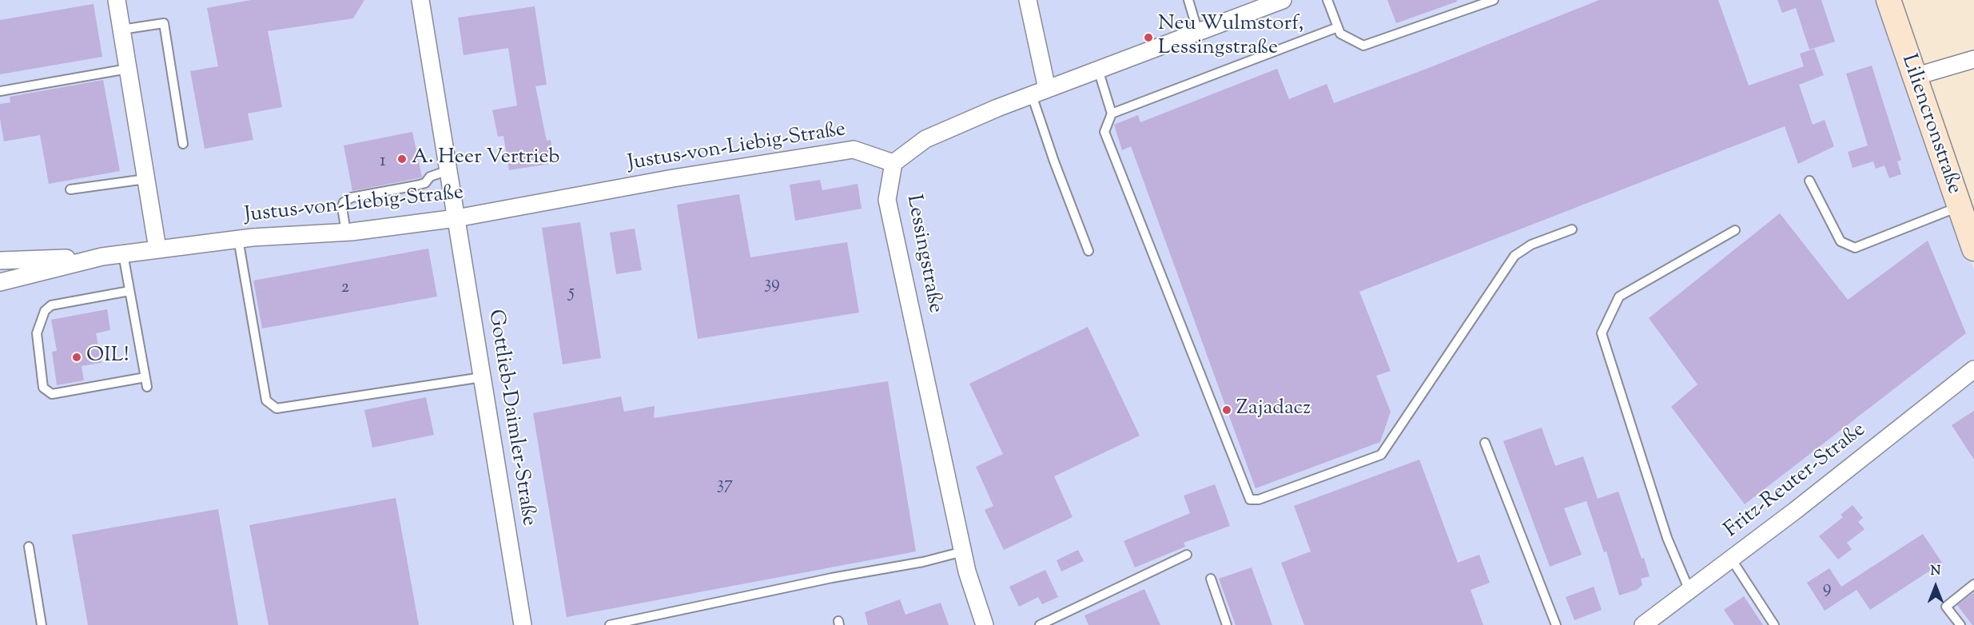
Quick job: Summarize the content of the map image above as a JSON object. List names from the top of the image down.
{
  "streets": {
    "street": [
      "Liliencronstraße",
      "Justus-von-Liebig-Straße",
      "Lessingstraße",
      "Gottlieb-Daimler-Straße",
      "Fritz-Reuter-Straße"
    ]
  },
  "crossings": [
    ["Justus-von-Liebig-Straße", "Lessingstraße"],
    ["Justus-von-Liebig-Straße", "Gottlieb-Daimler-Straße"]
  ],
  "places": [
    "Neu Wulmstorf, Lessingstraße",
    "A. Heer Vertrieb",
    "OIL!",
    "Zajadacz"
  ],
  "house_numbers": [
    "1",
    "39",
    "2",
    "5",
    "37",
    "9"
  ],
  "north": "top"
}
